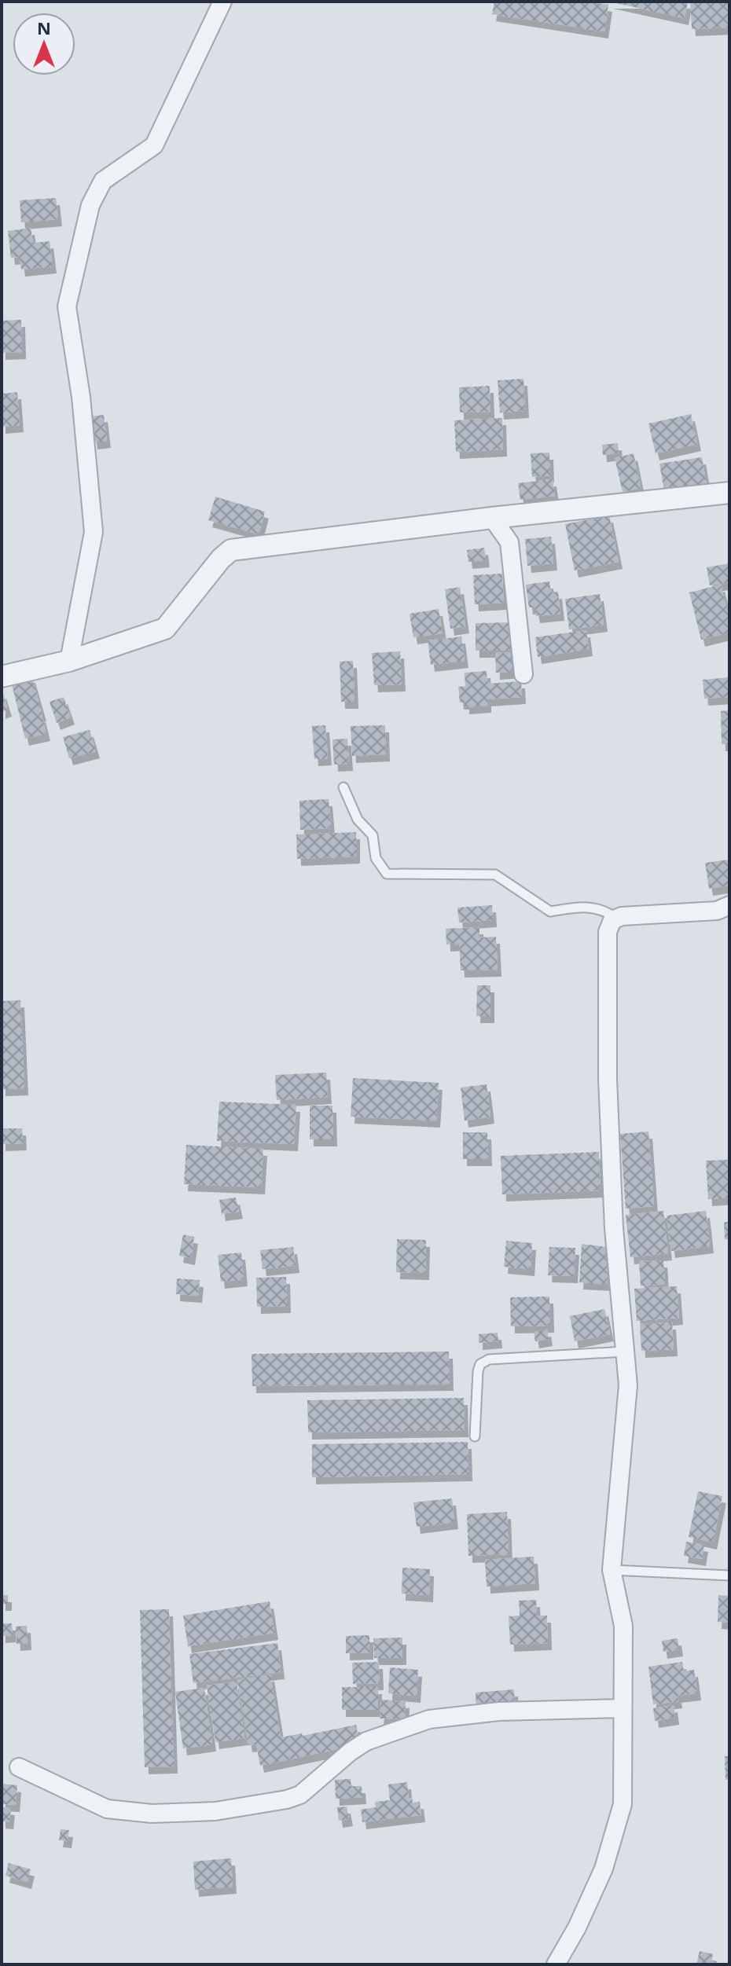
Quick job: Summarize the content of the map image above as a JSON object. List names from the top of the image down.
{
  "north": "top"
}
